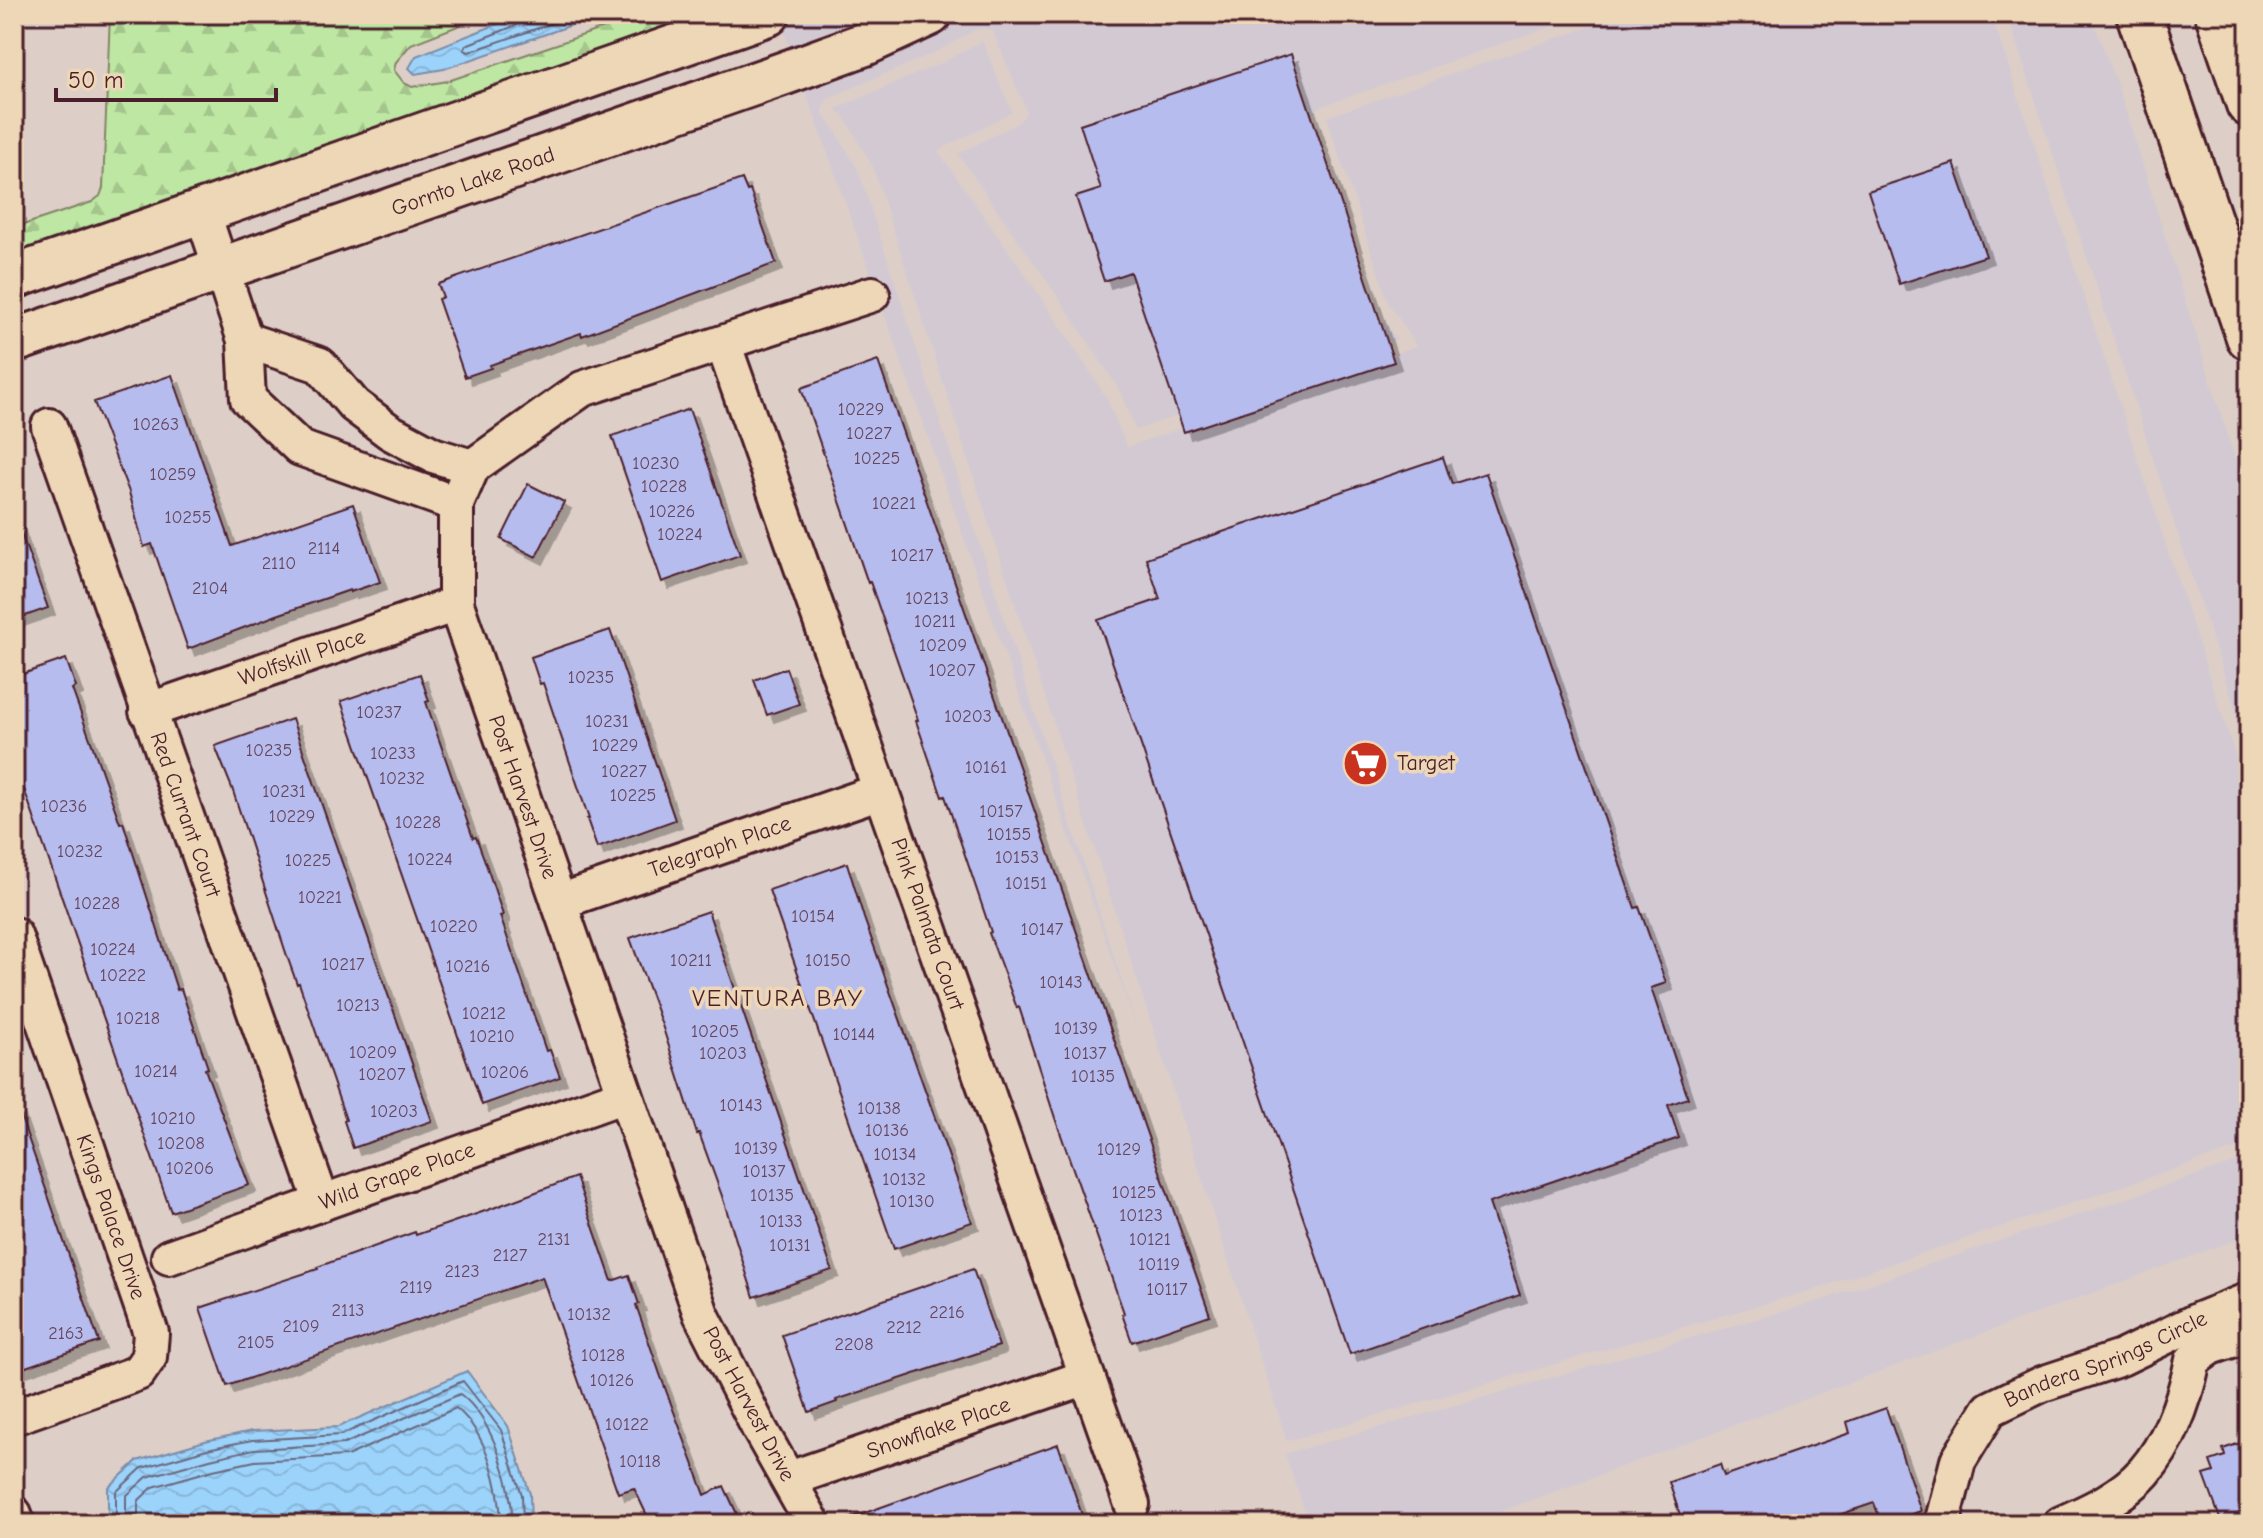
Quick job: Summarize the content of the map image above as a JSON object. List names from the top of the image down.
{
  "streets": {
    "street": [
      "Gornto Lake Road",
      "Wolfskill Place",
      "Post Harvest Drive",
      "Red Currant Court",
      "Telegraph Place",
      "Pink Palmata Court",
      "Wild Grape Place",
      "Kings Palace Drive",
      "Bandera Springs Circle",
      "Snowflake Place"
    ]
  },
  "crossings": [
    ["Wolfskill Place", "Post Harvest Drive"],
    ["Wolfskill Place", "Red Currant Court"],
    ["Post Harvest Drive", "Telegraph Place"],
    ["Post Harvest Drive", "Wild Grape Place"],
    ["Post Harvest Drive", "Snowflake Place"],
    ["Red Currant Court", "Wild Grape Place"],
    ["Telegraph Place", "Pink Palmata Court"],
    ["Pink Palmata Court", "Snowflake Place"]
  ],
  "districts": ["VENTURA BAY"],
  "places": {
    "supermarket": ["Target"]
  },
  "house_numbers": [
    "10229",
    "10263",
    "10227",
    "10225",
    "10230",
    "10259",
    "10228",
    "10221",
    "10226",
    "10255",
    "10224",
    "2114",
    "10217",
    "2110",
    "2104",
    "10213",
    "10211",
    "10209",
    "10207",
    "10235",
    "10237",
    "10203",
    "10231",
    "10229",
    "10235",
    "10233",
    "10161",
    "10227",
    "10232",
    "10231",
    "10225",
    "10236",
    "10157",
    "10229",
    "10228",
    "10155",
    "10232",
    "10153",
    "10224",
    "10225",
    "10151",
    "10221",
    "10228",
    "10154",
    "10220",
    "10147",
    "10224",
    "10211",
    "10150",
    "10217",
    "10216",
    "10222",
    "10143",
    "10213",
    "10212",
    "10218",
    "10139",
    "10205",
    "10144",
    "10210",
    "10209",
    "10203",
    "10137",
    "10214",
    "10206",
    "10207",
    "10135",
    "10143",
    "10138",
    "10203",
    "10210",
    "10136",
    "10208",
    "10139",
    "10129",
    "10134",
    "10206",
    "10137",
    "10132",
    "10125",
    "10135",
    "10130",
    "10123",
    "10133",
    "2131",
    "10121",
    "10131",
    "2127",
    "10119",
    "2123",
    "2119",
    "10117",
    "2113",
    "2216",
    "10132",
    "2109",
    "2212",
    "2163",
    "2105",
    "2208",
    "10128",
    "10126",
    "10122",
    "10118"
  ],
  "scale_bar": "50 m"
}
